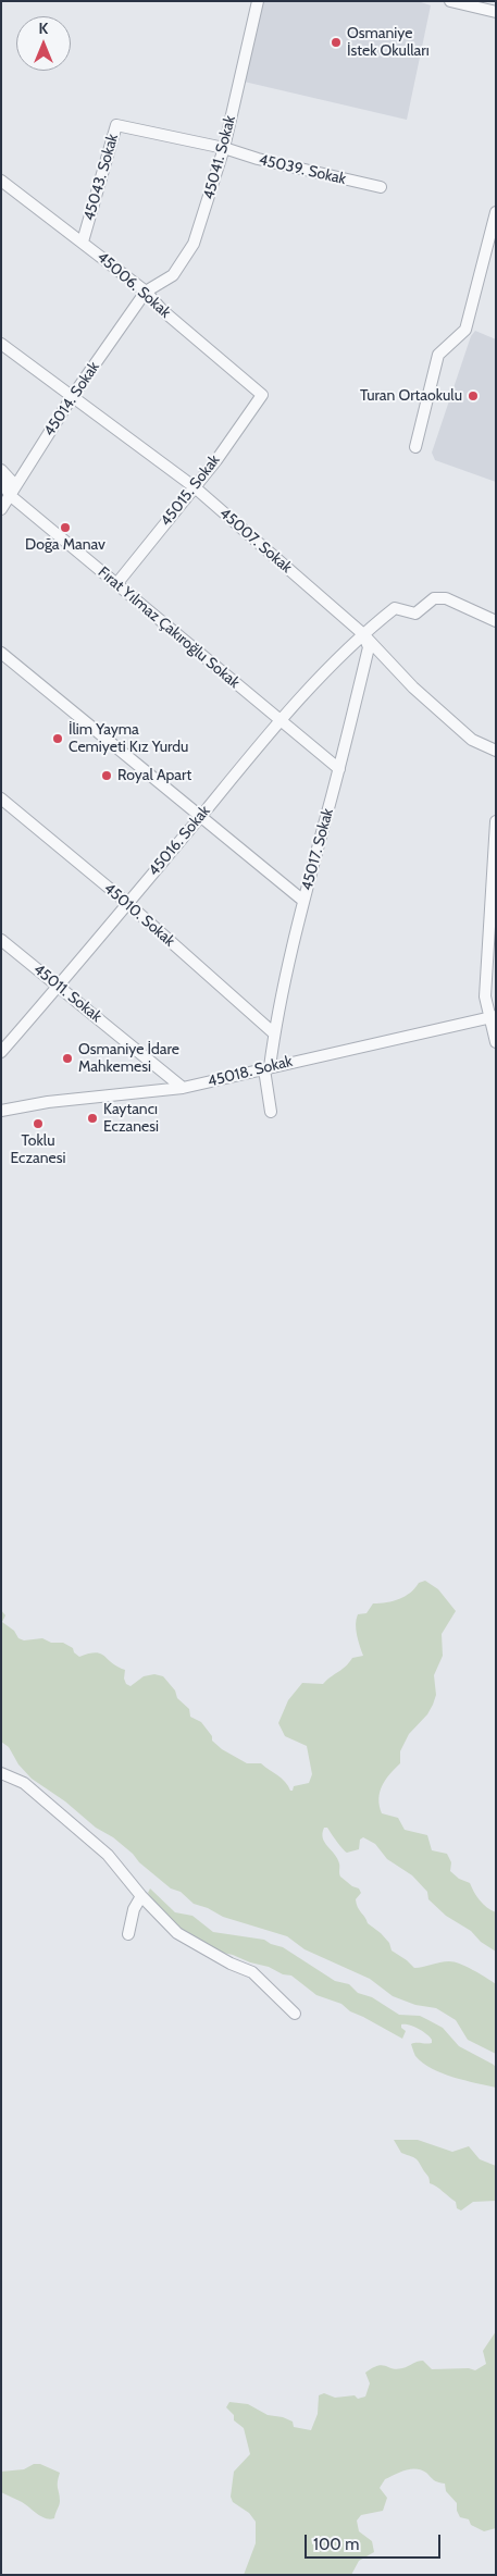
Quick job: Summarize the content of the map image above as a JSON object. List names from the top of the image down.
{
  "streets": {
    "street": [
      "45041. Sokak",
      "45039. Sokak",
      "45043. Sokak",
      "45006. Sokak",
      "45014. Sokak",
      "45015. Sokak",
      "45007. Sokak",
      "Fırat Yılmaz Çakıroğlu Sokak",
      "45016. Sokak",
      "45017. Sokak",
      "45010. Sokak",
      "45011. Sokak",
      "45018. Sokak"
    ]
  },
  "crossings": [
    ["45041. Sokak", "45039. Sokak"],
    ["45041. Sokak", "45043. Sokak"],
    ["45041. Sokak", "45006. Sokak"],
    ["45041. Sokak", "45014. Sokak"],
    ["45039. Sokak", "45043. Sokak"],
    ["45043. Sokak", "45006. Sokak"],
    ["45006. Sokak", "45014. Sokak"],
    ["45006. Sokak", "45015. Sokak"],
    ["45014. Sokak", "45007. Sokak"],
    ["45014. Sokak", "Fırat Yılmaz Çakıroğlu Sokak"],
    ["45015. Sokak", "45007. Sokak"],
    ["45015. Sokak", "Fırat Yılmaz Çakıroğlu Sokak"],
    ["45007. Sokak", "45016. Sokak"],
    ["45007. Sokak", "45017. Sokak"],
    ["Fırat Yılmaz Çakıroğlu Sokak", "45016. Sokak"],
    ["Fırat Yılmaz Çakıroğlu Sokak", "45017. Sokak"],
    ["45016. Sokak", "45017. Sokak"],
    ["45016. Sokak", "45010. Sokak"],
    ["45016. Sokak", "45011. Sokak"],
    ["45017. Sokak", "45010. Sokak"],
    ["45017. Sokak", "45018. Sokak"],
    ["45011. Sokak", "45018. Sokak"]
  ],
  "places": [
    "Osmaniye İstek Okulları",
    "Turan Ortaokulu",
    "Doğa Manav",
    "İlim Yayma Cemiyeti Kız Yurdu",
    "Royal Apart",
    "Osmaniye İdare Mahkemesi",
    "Kaytancı Eczanesi",
    "Toklu Eczanesi"
  ],
  "scale_bar": "100 m",
  "north": "top"
}
